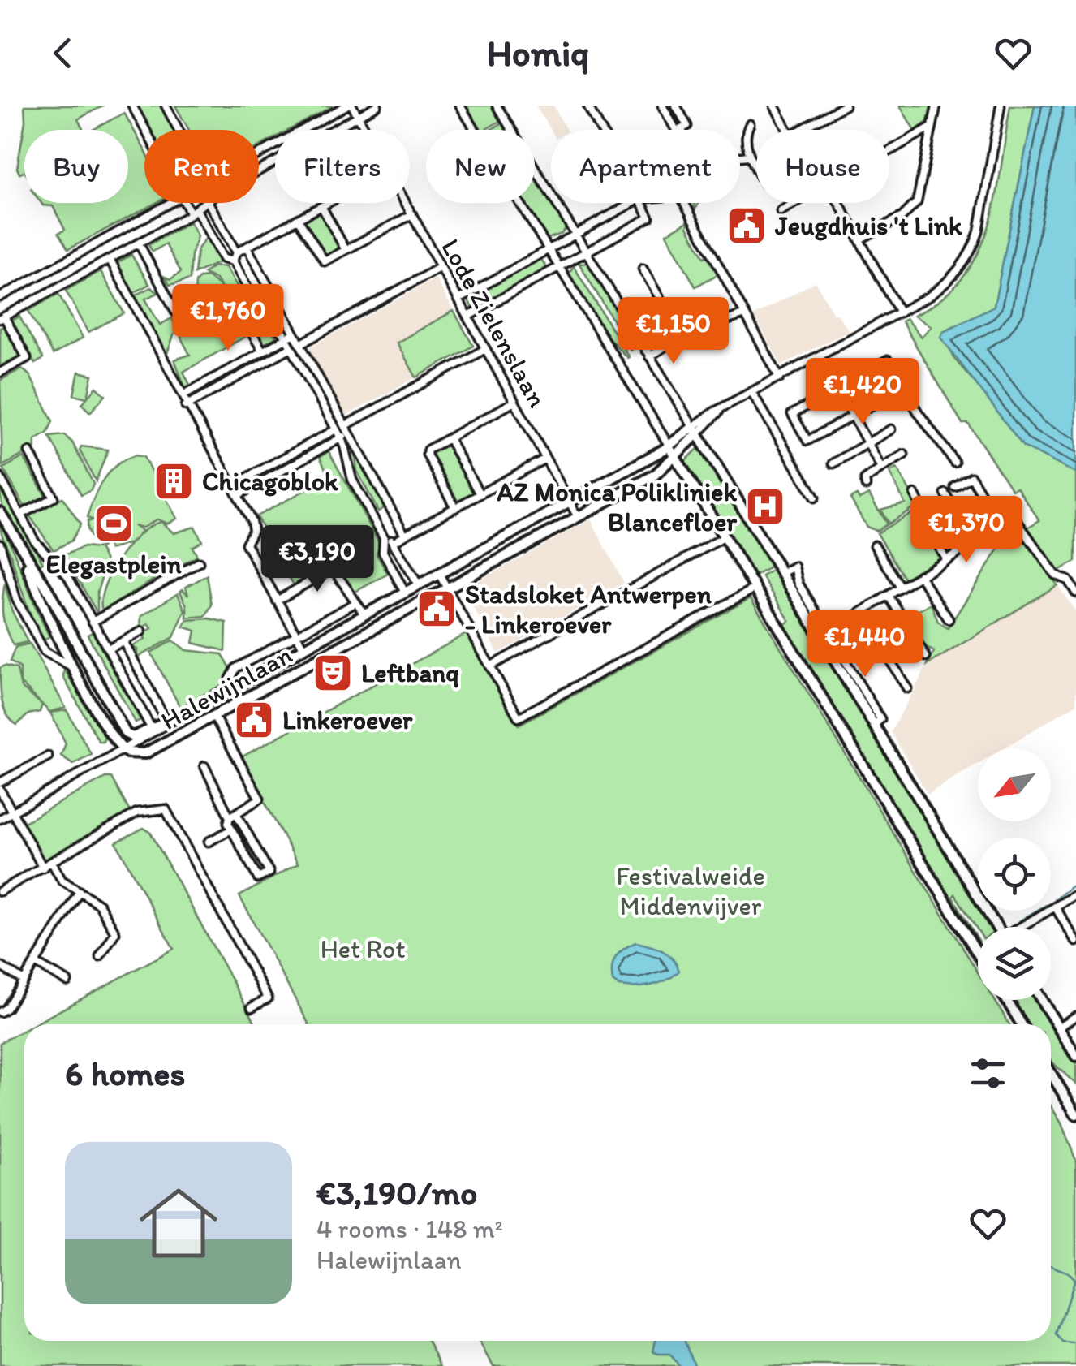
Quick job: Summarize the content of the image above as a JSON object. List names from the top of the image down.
{
  "streets": {
    "main road": ["Halewijnlaan"],
    "street": ["Lode Zielenslaan"]
  },
  "crossings": [
    ["Lode Zielenslaan", "Halewijnlaan"]
  ],
  "parks": ["Festivalweide Middenvijver", "Het Rot"],
  "places": {
    "public building": ["Jeugdhuis 't Link", "Stadsloket Antwerpen - Linkeroever", "Linkeroever"],
    "building": ["Chicagoblok"],
    "hospital": ["AZ Monica Polikliniek Blancefloer"],
    "sports": ["Elegastplein"],
    "theatre": ["Leftbanq"]
  },
  "north": "bottom left",
  "page": {
    "header": "Homiq",
    "chip": [
      "Buy",
      "Rent",
      "Filters",
      "New",
      "Apartment",
      "House"
    ],
    "price": [
      "€1,760",
      "€1,150",
      "€1,420",
      "€1,370",
      "€3,190",
      "€1,440"
    ],
    "heading": "6 homes",
    "list": [
      {
        "name": "€3,190/mo",
        "note": "4 rooms · 148 m² · Halewijnlaan"
      }
    ]
  }
}
